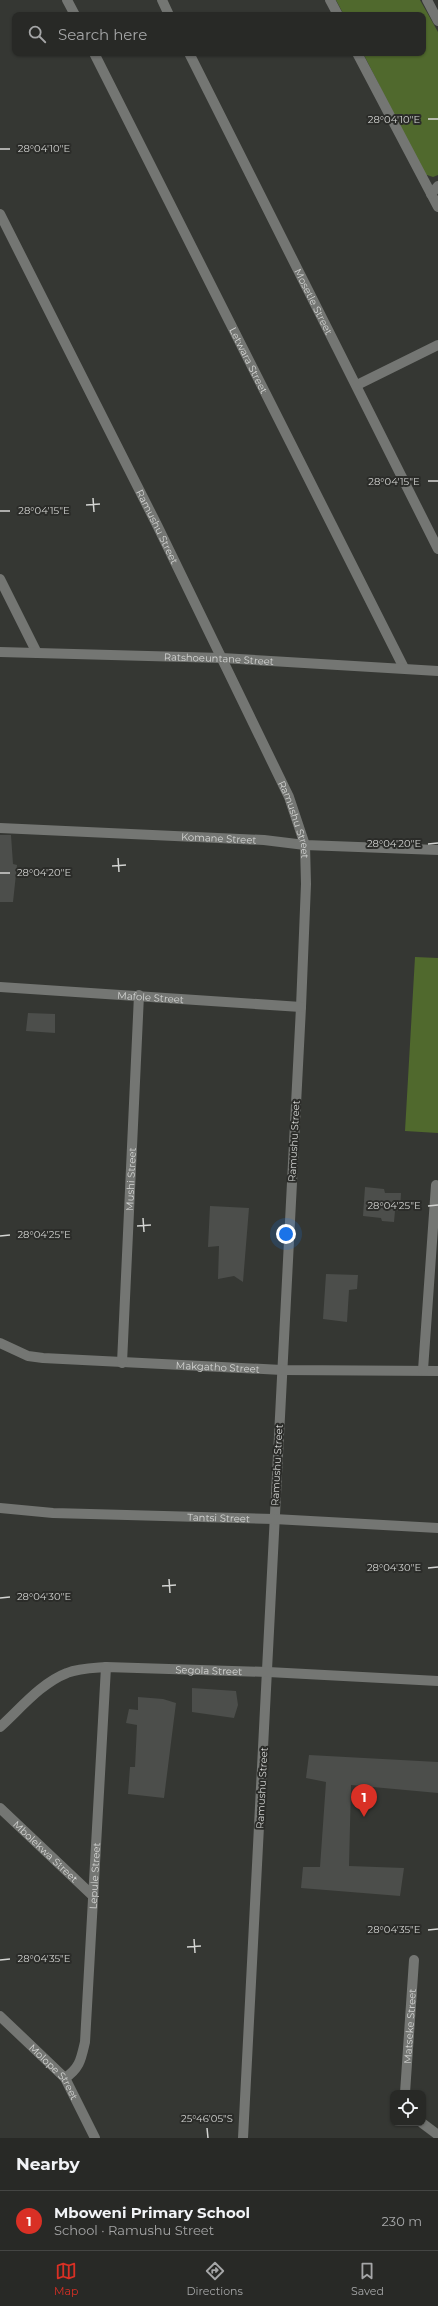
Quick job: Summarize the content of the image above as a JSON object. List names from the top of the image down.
{
  "streets": {
    "street": [
      "Mosetle Street",
      "Letwara Street",
      "Ramushu Street",
      "Ratshoeuntane Street",
      "Komane Street",
      "Mafole Street",
      "Mushi Street",
      "Makgatho Street",
      "Tantsi Street",
      "Segola Street",
      "Mbolekwa Street",
      "Lepule Street",
      "Matseke Street",
      "Molope Street"
    ]
  },
  "crossings": [
    ["Letwara Street", "Ratshoeuntane Street"],
    ["Ramushu Street", "Ratshoeuntane Street"],
    ["Ramushu Street", "Komane Street"],
    ["Ramushu Street", "Mafole Street"],
    ["Ramushu Street", "Makgatho Street"],
    ["Ramushu Street", "Tantsi Street"],
    ["Ramushu Street", "Segola Street"],
    ["Mafole Street", "Mushi Street"],
    ["Mushi Street", "Makgatho Street"],
    ["Segola Street", "Lepule Street"],
    ["Mbolekwa Street", "Lepule Street"],
    ["Lepule Street", "Molope Street"]
  ],
  "page": {
    "search": "Search here",
    "pins": "1",
    "heading": "Nearby",
    "list": [
      {
        "mark": "1",
        "name": "Mboweni Primary School",
        "note": "School · Ramushu Street",
        "value": "230 m"
      }
    ],
    "nav": ["Map", "Directions", "Saved"]
  },
  "coordinates": [
    "28°04'10\"E",
    "28°04'15\"E",
    "28°04'20\"E",
    "28°04'25\"E",
    "28°04'30\"E",
    "28°04'35\"E",
    "25°46'05\"S"
  ]
}
